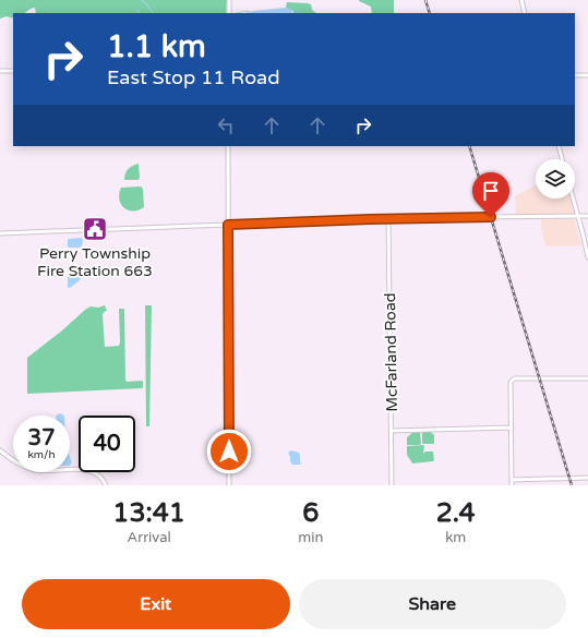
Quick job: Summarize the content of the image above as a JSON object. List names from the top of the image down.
{
  "streets": {
    "street": ["McFarland Road"]
  },
  "places": {
    "public building": ["Perry Township Fire Station 663"]
  },
  "page": {
    "turn": ["1.1 km", "East Stop 11 Road"],
    "speed": "37 km/h",
    "limit": "40",
    "eta": [
      "13:41",
      "Arrival",
      "6",
      "min",
      "2.4",
      "km"
    ],
    "buttons": ["Exit", "Share"]
  }
}
